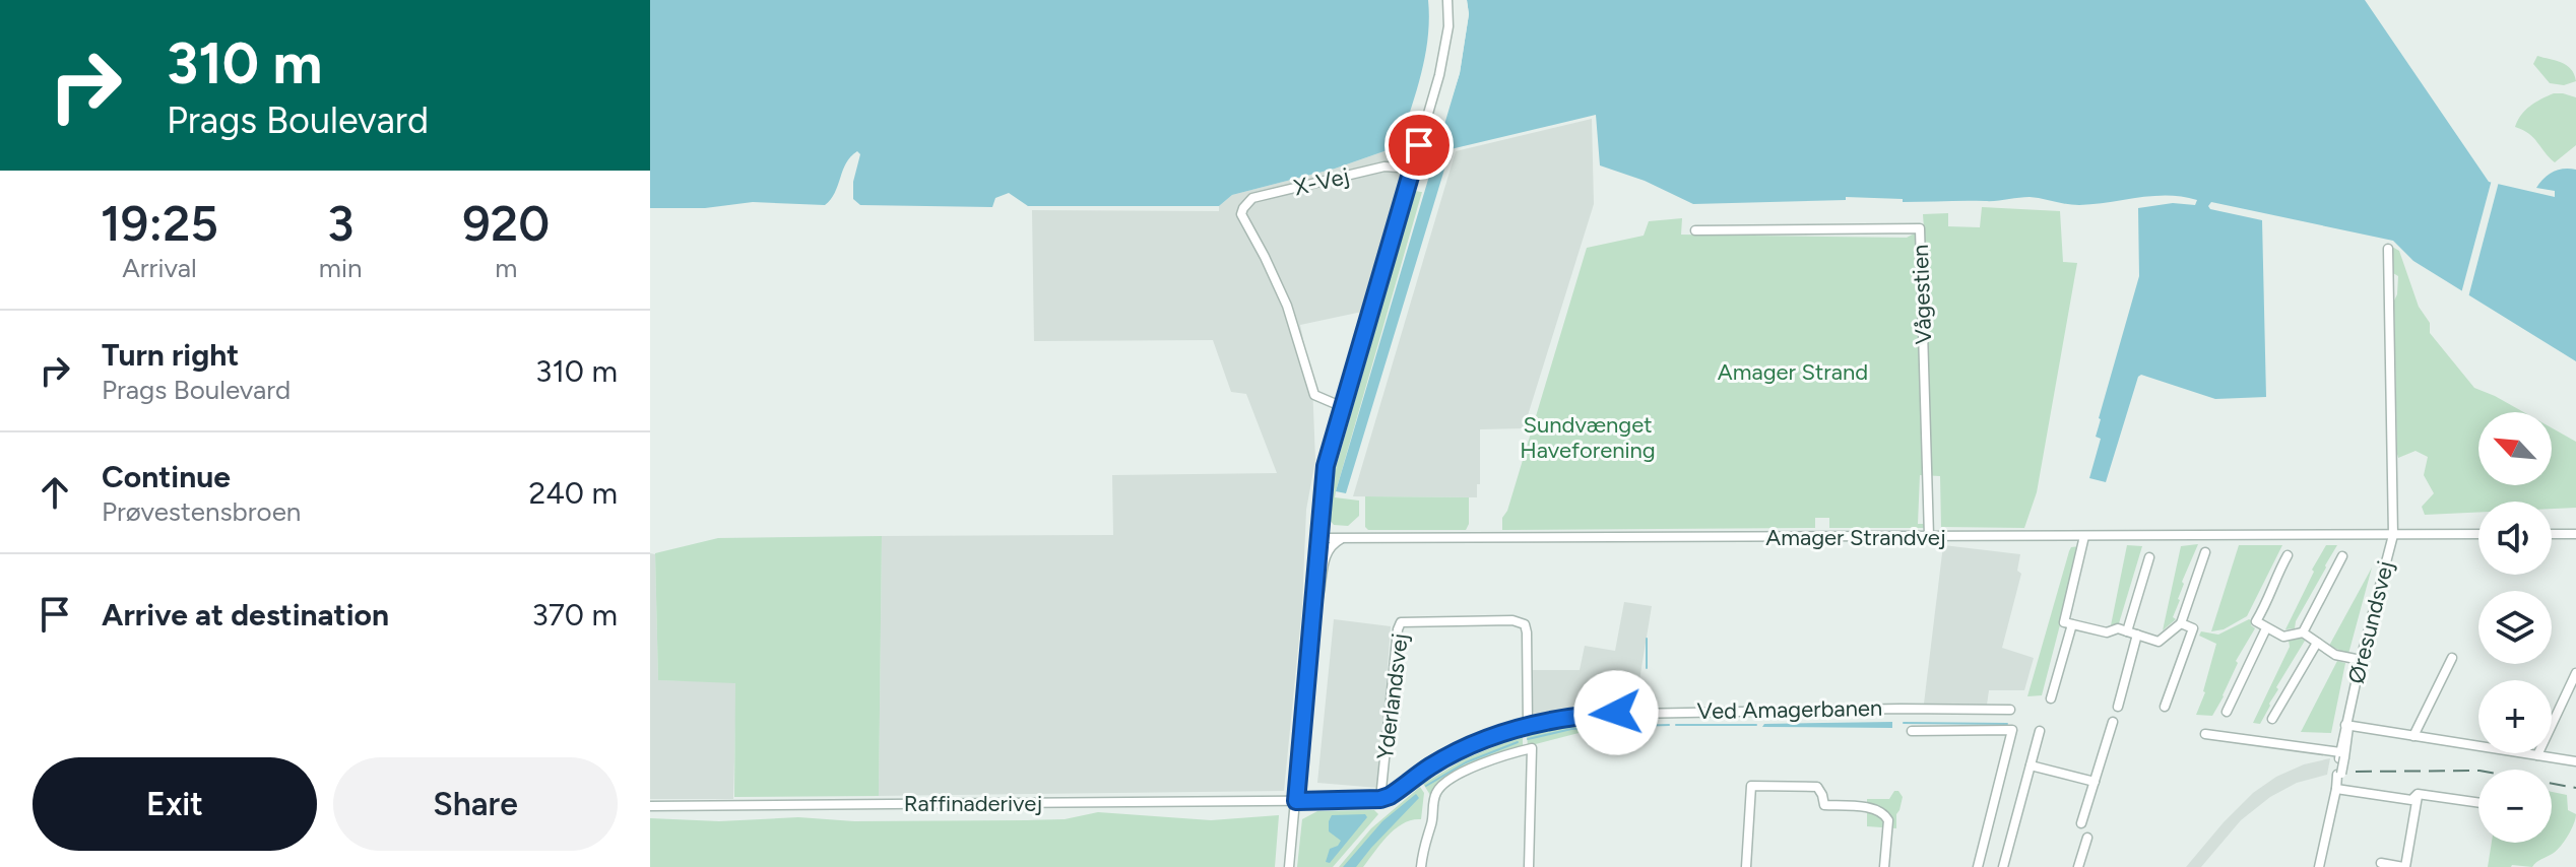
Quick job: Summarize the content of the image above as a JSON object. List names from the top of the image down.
{
  "streets": {
    "street": [
      "X-Vej",
      "Vågestien",
      "Amager Strandvej",
      "Øresundsvej",
      "Yderlandsvej",
      "Ved Amagerbanen",
      "Raffinaderivej"
    ]
  },
  "crossings": [
    ["Vågestien", "Amager Strandvej"],
    ["Amager Strandvej", "Øresundsvej"],
    ["Yderlandsvej", "Ved Amagerbanen"],
    ["Ved Amagerbanen", "Raffinaderivej"]
  ],
  "parks": ["Amager Strand", "Sundvænget Haveforening"],
  "north": "top left",
  "page": {
    "turn": ["310 m", "Prags Boulevard"],
    "eta": [
      "19:25",
      "Arrival",
      "3",
      "min",
      "920",
      "m"
    ],
    "list": [
      {
        "name": "Turn right",
        "note": "Prags Boulevard",
        "value": "310 m"
      },
      {
        "name": "Continue",
        "note": "Prøvestensbroen",
        "value": "240 m"
      },
      {
        "name": "Arrive at destination",
        "value": "370 m"
      }
    ],
    "map_buttons": ["+", "−"],
    "buttons": ["Exit", "Share"]
  }
}
